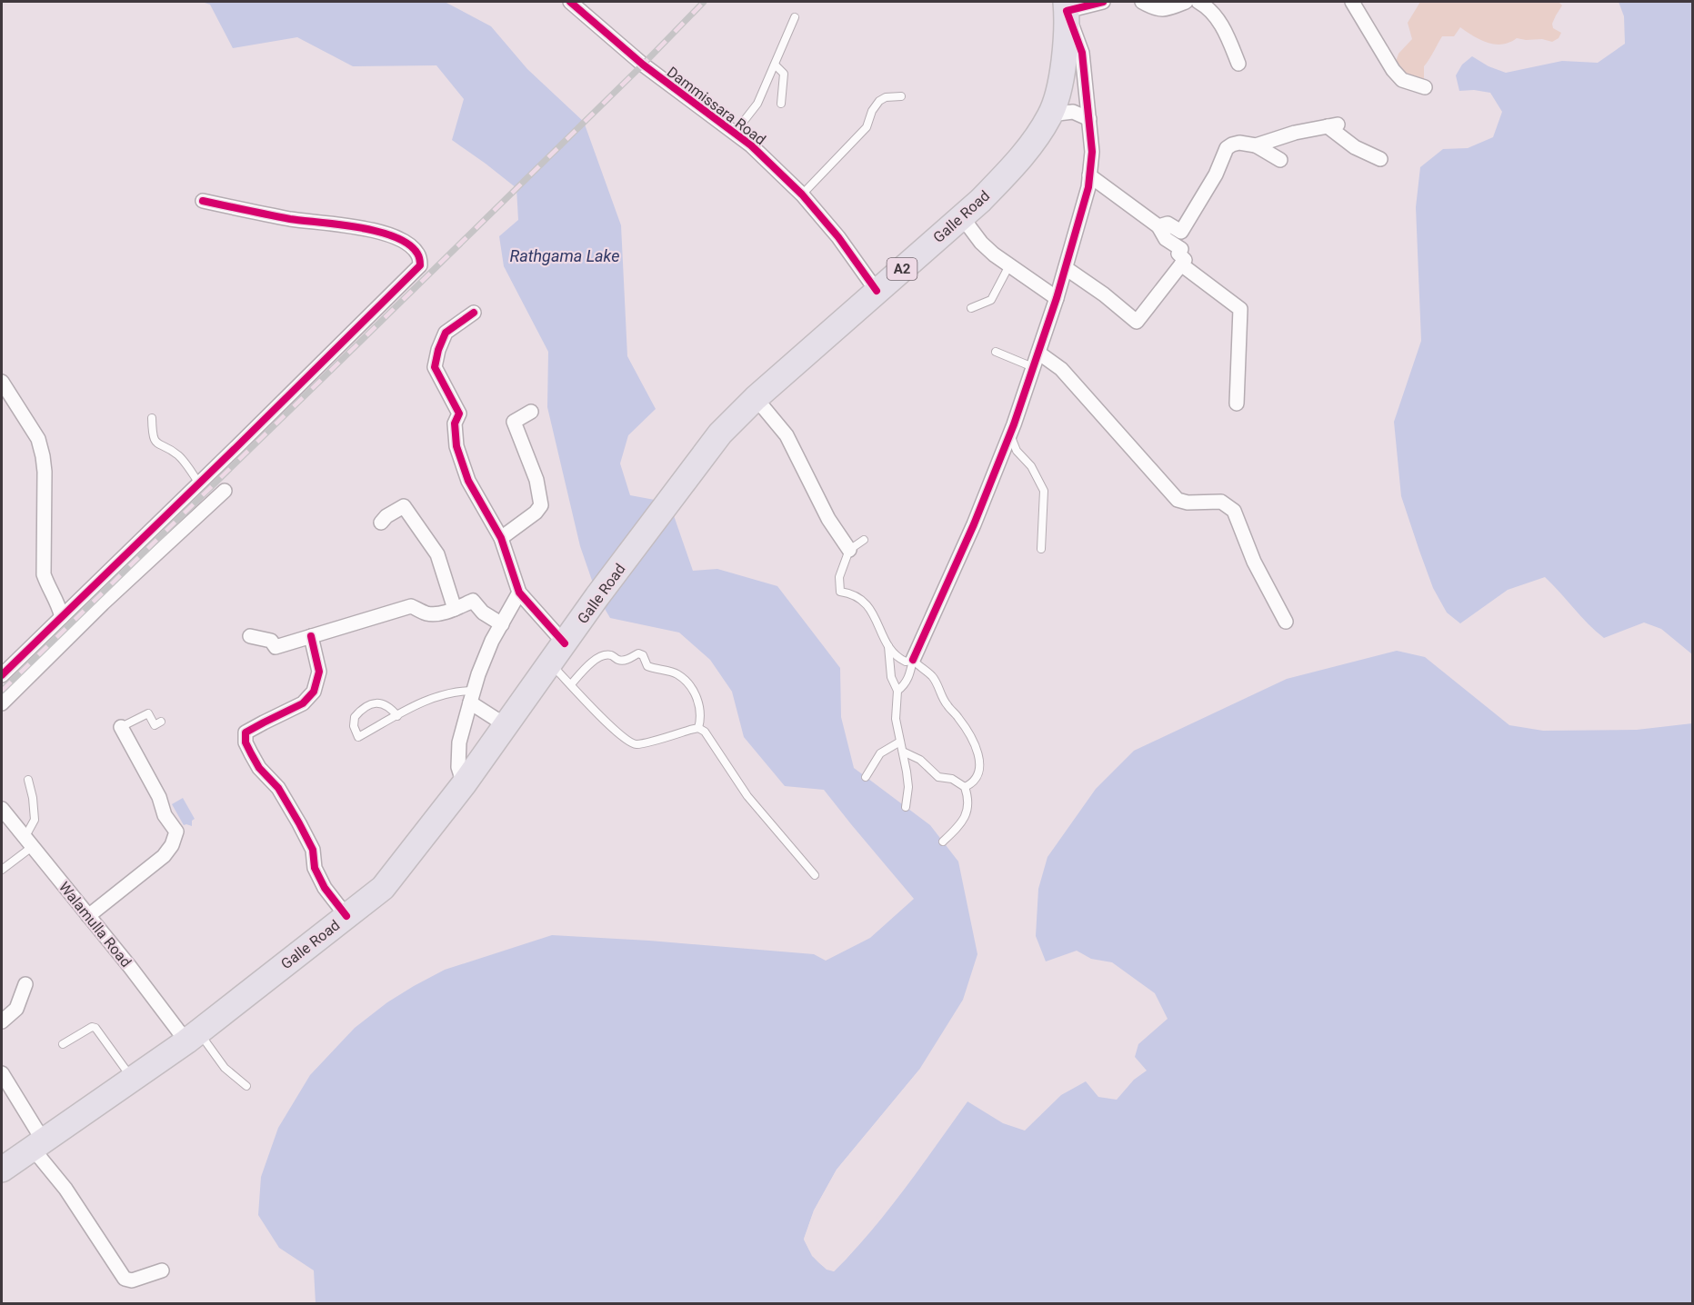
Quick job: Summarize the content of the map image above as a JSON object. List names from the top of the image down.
{
  "streets": {
    "highway": ["Galle Road", "A2"],
    "street": ["Dammissara Road", "Walamulla Road"]
  },
  "crossings": [
    ["Dammissara Road", "Galle Road"],
    ["Galle Road", "Walamulla Road"]
  ],
  "water": ["Rathgama Lake"]
}
